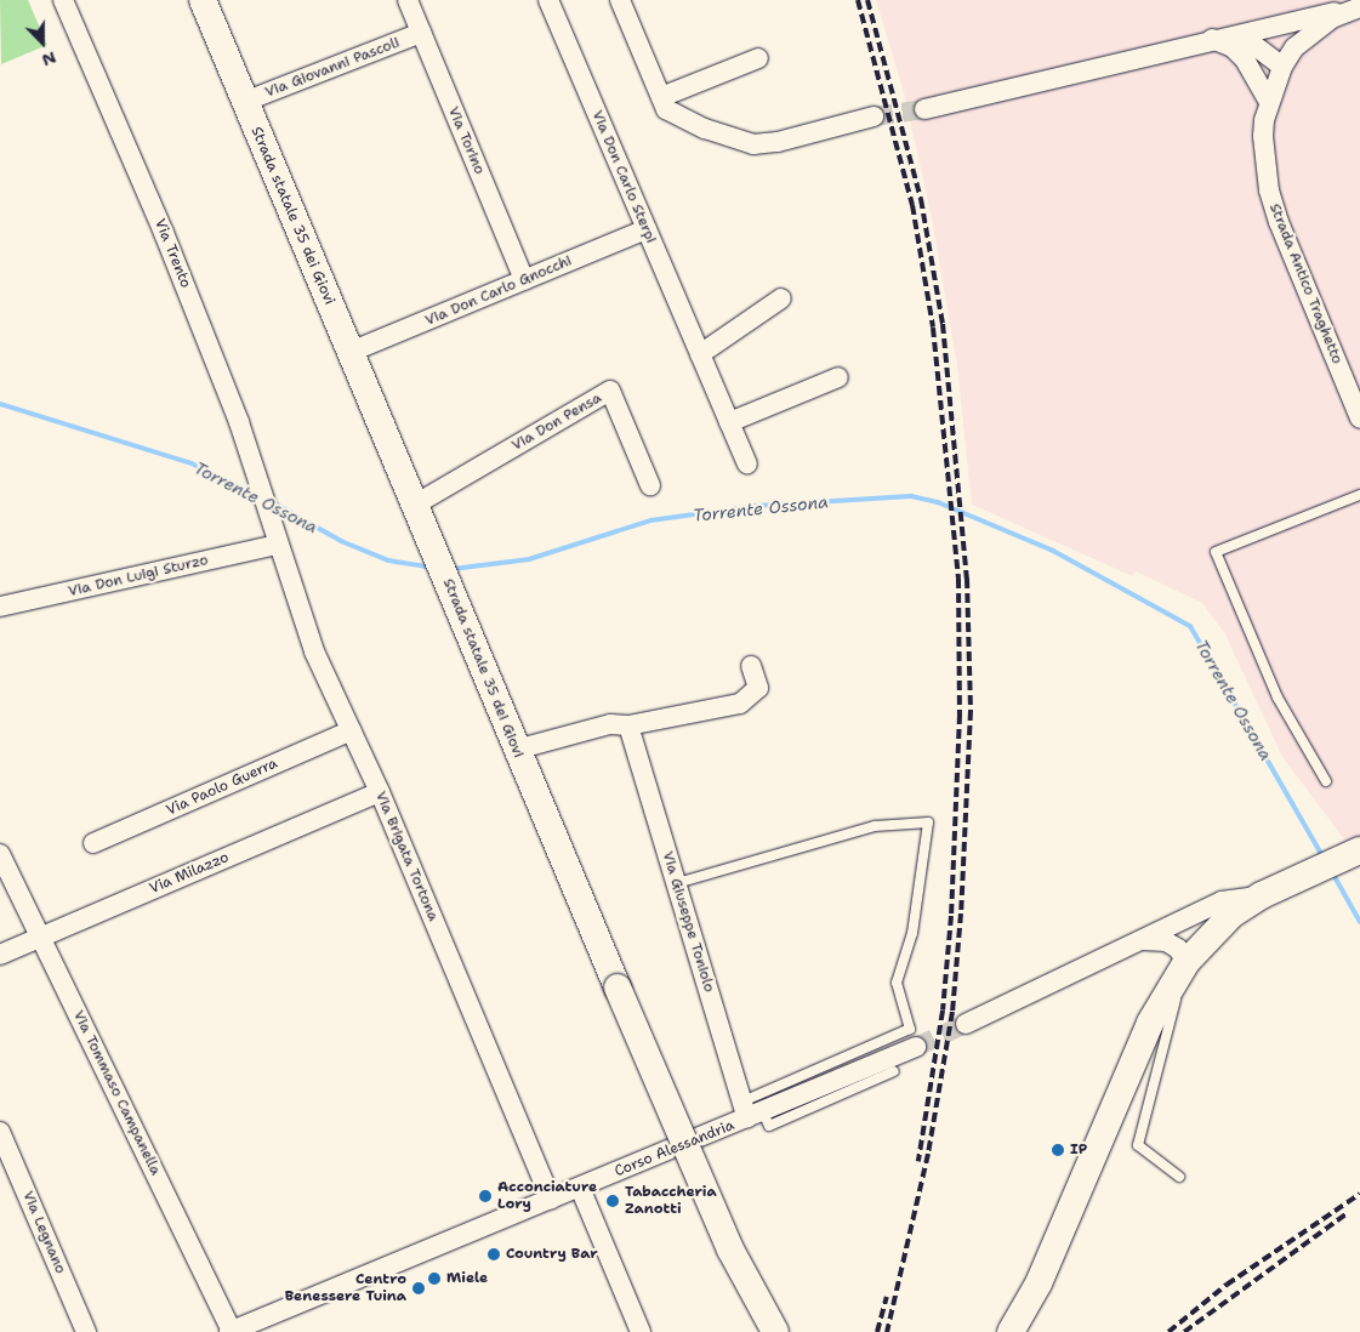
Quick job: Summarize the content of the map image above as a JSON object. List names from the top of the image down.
{
  "streets": {
    "main road": ["Strada statale 35 dei Giovi"],
    "street": [
      "Via Giovanni Pascoli",
      "Via Torino",
      "Via Don Carlo Sterpi",
      "Via Trento",
      "Strada Antico Traghetto",
      "Via Don Carlo Gnocchi",
      "Via Don Pensa",
      "Via Don Luigi Sturzo",
      "Via Paolo Guerra",
      "Via Brigata Tortona",
      "Via Milazzo",
      "Via Giuseppe Toniolo",
      "Via Tommaso Campanella",
      "Corso Alessandria",
      "Via Legnano"
    ]
  },
  "crossings": [
    ["Via Giovanni Pascoli", "Via Torino"],
    ["Via Giovanni Pascoli", "Strada statale 35 dei Giovi"],
    ["Via Torino", "Via Don Carlo Gnocchi"],
    ["Via Don Carlo Sterpi", "Via Don Carlo Gnocchi"],
    ["Strada statale 35 dei Giovi", "Via Don Carlo Gnocchi"],
    ["Strada statale 35 dei Giovi", "Via Don Pensa"],
    ["Via Trento", "Via Brigata Tortona"],
    ["Via Don Luigi Sturzo", "Via Brigata Tortona"],
    ["Via Paolo Guerra", "Via Brigata Tortona"],
    ["Via Brigata Tortona", "Via Milazzo"],
    ["Via Brigata Tortona", "Corso Alessandria"],
    ["Via Milazzo", "Via Tommaso Campanella"],
    ["Via Giuseppe Toniolo", "Corso Alessandria"],
    ["Via Tommaso Campanella", "Corso Alessandria"]
  ],
  "water": ["Torrente Ossona"],
  "places": [
    "IP",
    "Acconciature Lory",
    "Tabaccheria Zanotti",
    "Country Bar",
    "Miele",
    "Centro Benessere Tuina"
  ],
  "north": "bottom"
}
